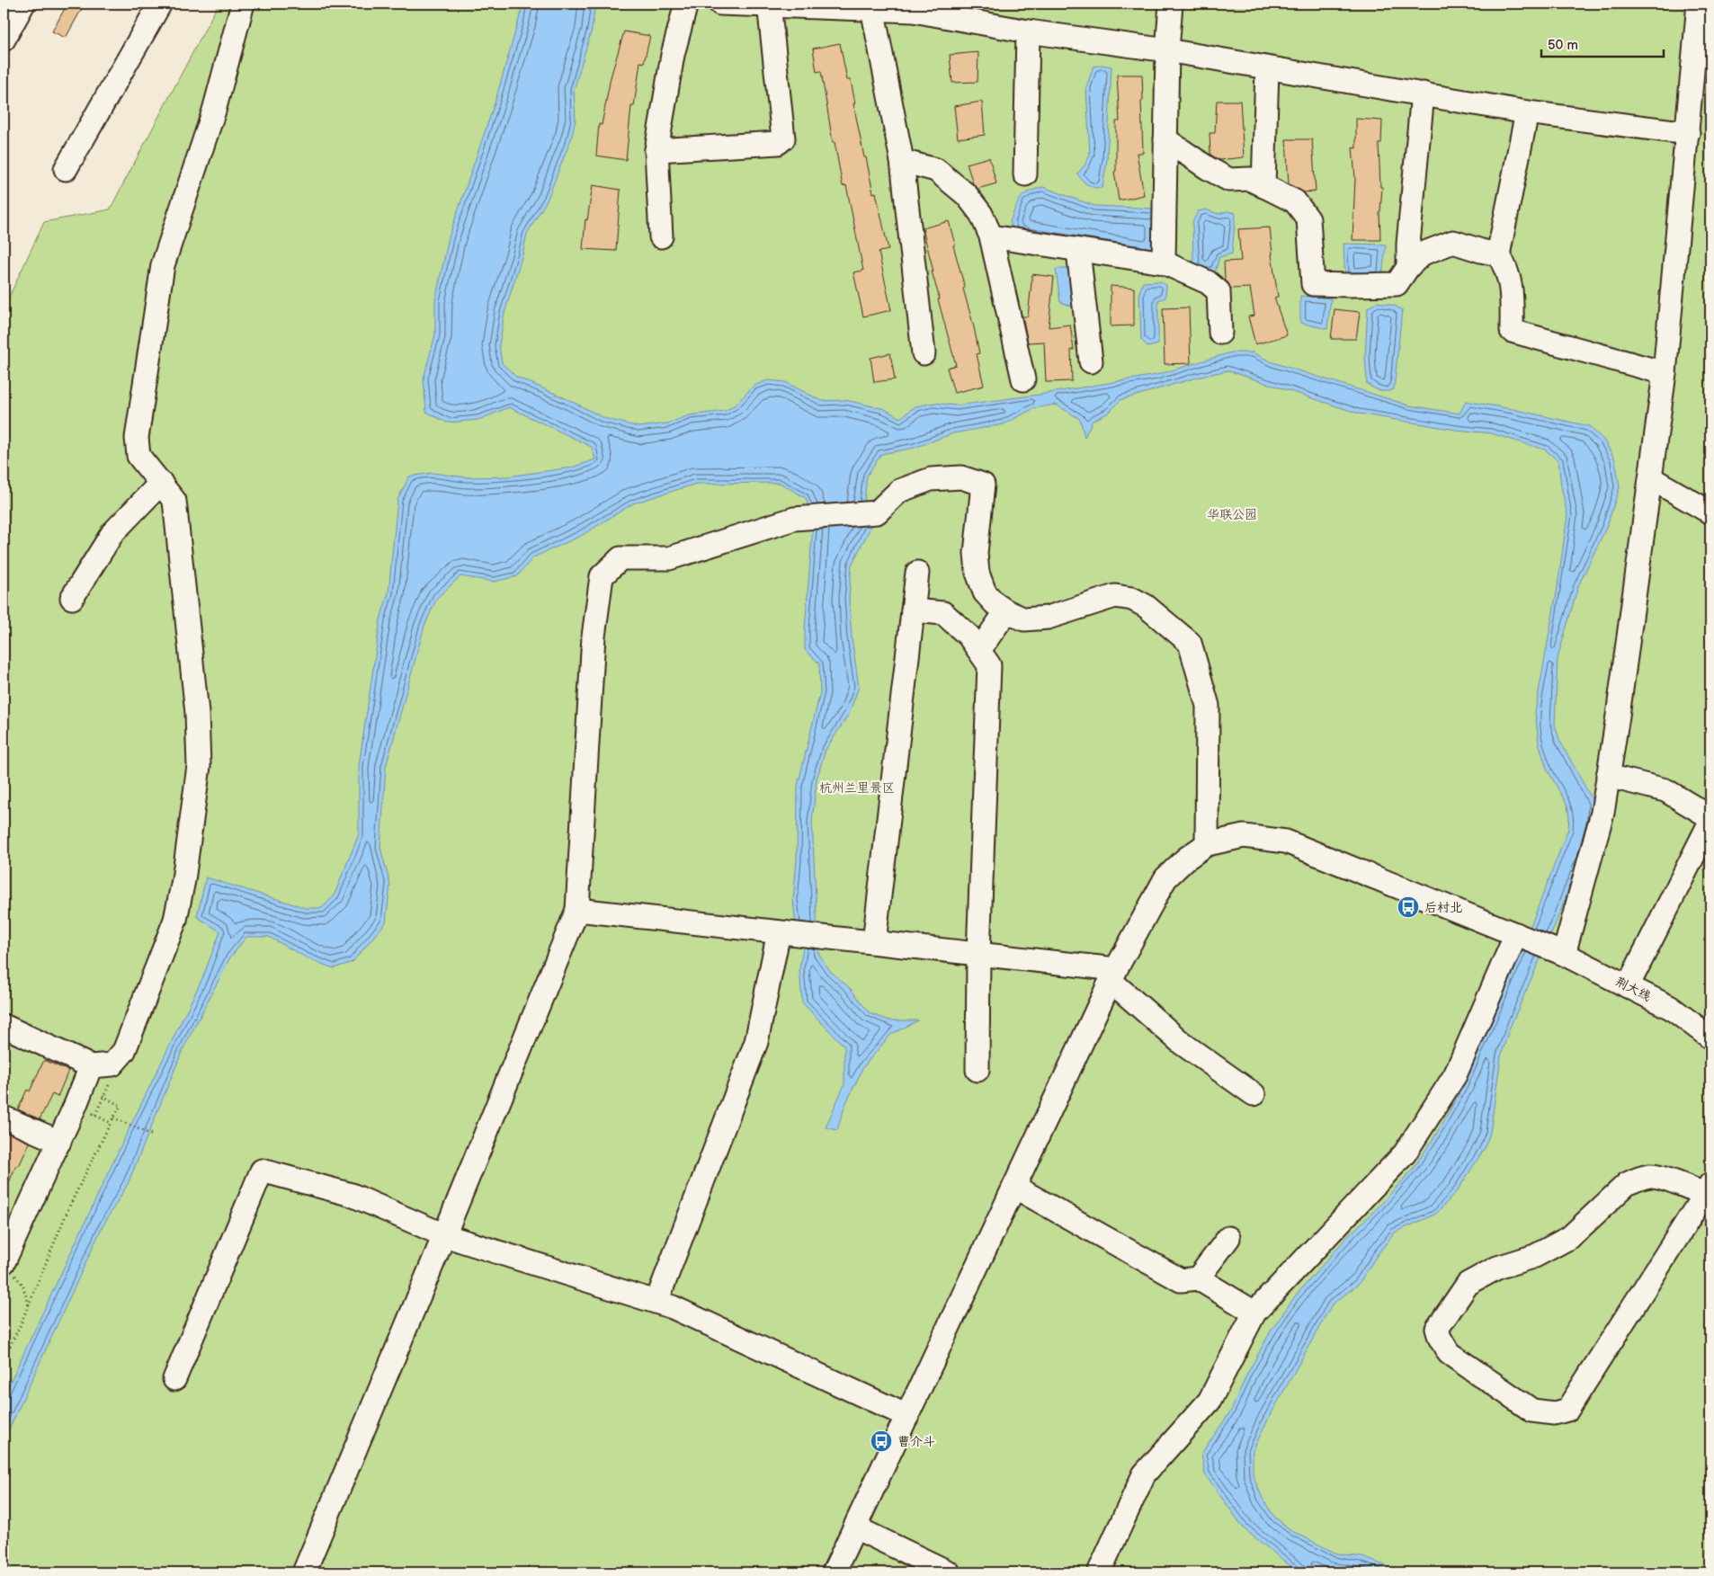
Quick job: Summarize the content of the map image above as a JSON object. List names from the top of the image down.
{
  "streets": {
    "street": ["荆大线"]
  },
  "parks": ["华联公园", "杭州兰里景区"],
  "places": {
    "bus stop": ["后村北", "曹介斗"]
  },
  "scale_bar": "50 m"
}
